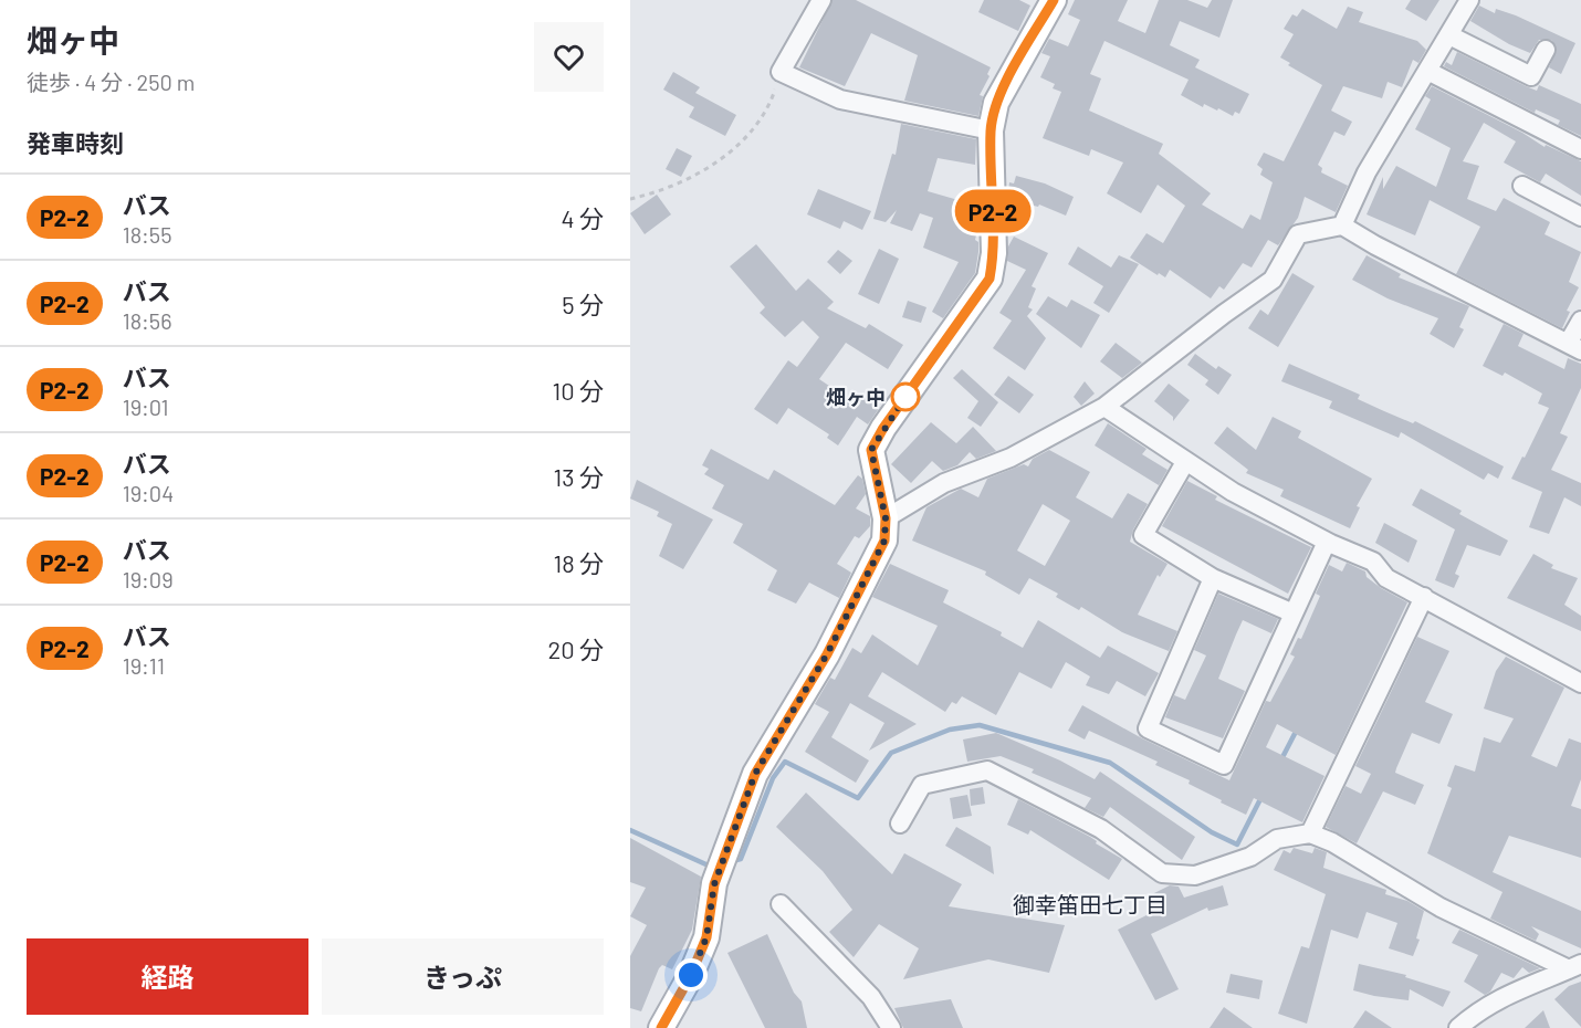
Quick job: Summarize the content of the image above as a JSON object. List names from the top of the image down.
{
  "districts": ["御幸笛田七丁目"],
  "places": ["畑ヶ中"],
  "lines": ["bus line P2-2"],
  "page": {
    "heading": [
      ["畑ヶ中", "徒歩 · 4 分 · 250 m"],
      "発車時刻"
    ],
    "on_map": "P2-2",
    "list": [
      {
        "mark": "P2-2",
        "name": "バス",
        "note": "18:55",
        "value": "4 分"
      },
      {
        "mark": "P2-2",
        "name": "バス",
        "note": "18:56",
        "value": "5 分"
      },
      {
        "mark": "P2-2",
        "name": "バス",
        "note": "19:01",
        "value": "10 分"
      },
      {
        "mark": "P2-2",
        "name": "バス",
        "note": "19:04",
        "value": "13 分"
      },
      {
        "mark": "P2-2",
        "name": "バス",
        "note": "19:09",
        "value": "18 分"
      },
      {
        "mark": "P2-2",
        "name": "バス",
        "note": "19:11",
        "value": "20 分"
      }
    ],
    "buttons": ["経路", "きっぷ"]
  }
}
